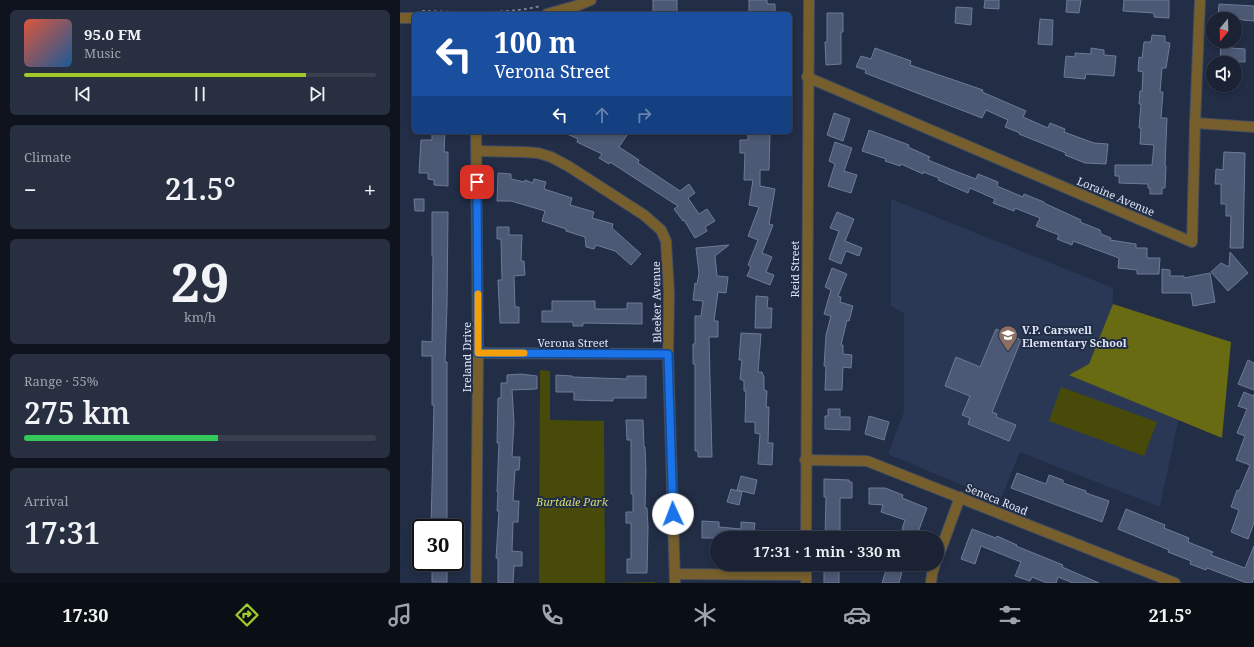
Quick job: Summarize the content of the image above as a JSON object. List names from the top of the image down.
{
  "streets": {
    "street": [
      "Loraine Avenue",
      "Reid Street",
      "Bleeker Avenue",
      "Verona Street",
      "Ireland Drive",
      "Seneca Road"
    ]
  },
  "crossings": [
    ["Loraine Avenue", "Reid Street"],
    ["Reid Street", "Seneca Road"],
    ["Bleeker Avenue", "Verona Street"],
    ["Bleeker Avenue", "Ireland Drive"],
    ["Verona Street", "Ireland Drive"]
  ],
  "parks": ["Burtdale Park"],
  "places": {
    "school or university": ["V.P. Carswell Elementary School"]
  },
  "north": "bottom",
  "page": {
    "turn": ["100 m", "Verona Street"],
    "song": ["95.0 FM", "Music"],
    "tile": [
      "Climate",
      ["29", "km/h"],
      ["Range · 55%", "275 km"],
      ["Arrival", "17:31"]
    ],
    "heat": ["−", "21.5°", "+"],
    "limit": "30",
    "trip": "17:31 · 1 min · 330 m",
    "tabs": ["17:30", "21.5°"]
  }
}
